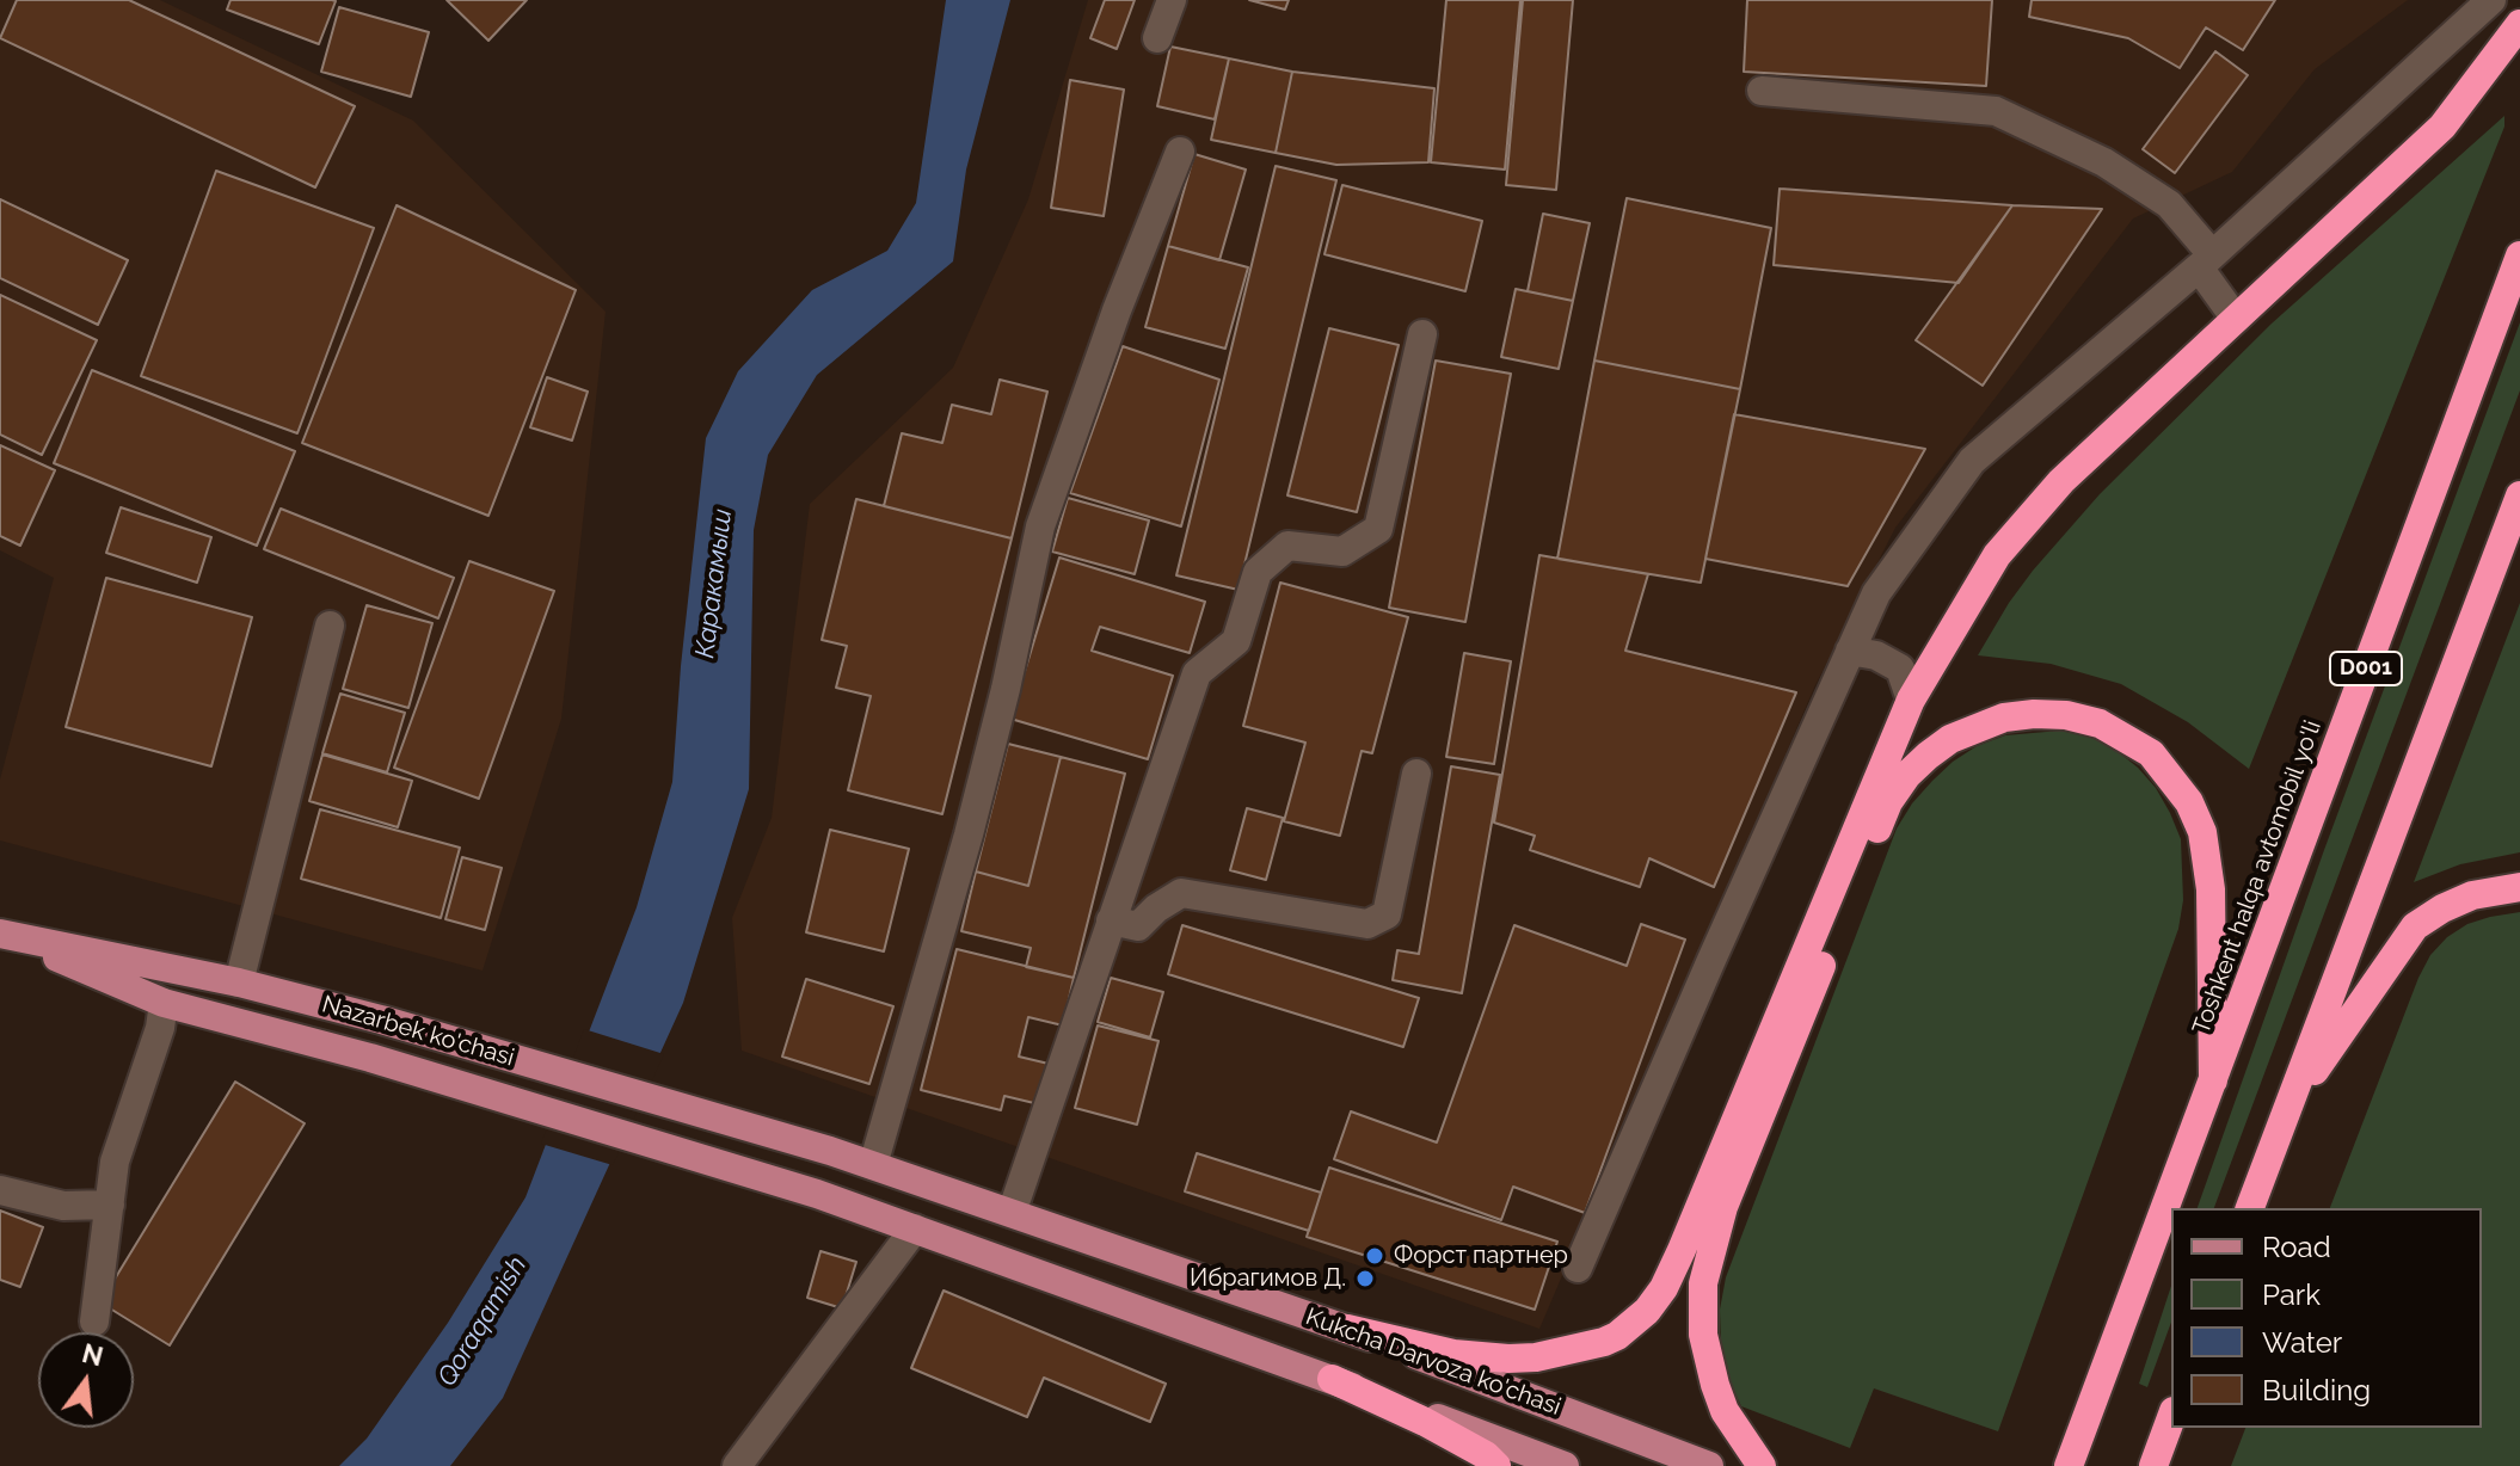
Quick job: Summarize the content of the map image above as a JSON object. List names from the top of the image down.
{
  "streets": {
    "highway": ["D001", "Toshkent halqa avtomobil yo'li"],
    "main road": ["Nazarbek ko'chasi", "Kukcha Darvoza ko'chasi"]
  },
  "crossings": [
    ["Nazarbek ko'chasi", "Kukcha Darvoza ko'chasi"]
  ],
  "water": ["Каракамыш", "Qoraqamish"],
  "places": ["Форст партнер", "Ибрагимов Д."],
  "legend": [
    "Road",
    "Park",
    "Water",
    "Building"
  ],
  "north": "top"
}
